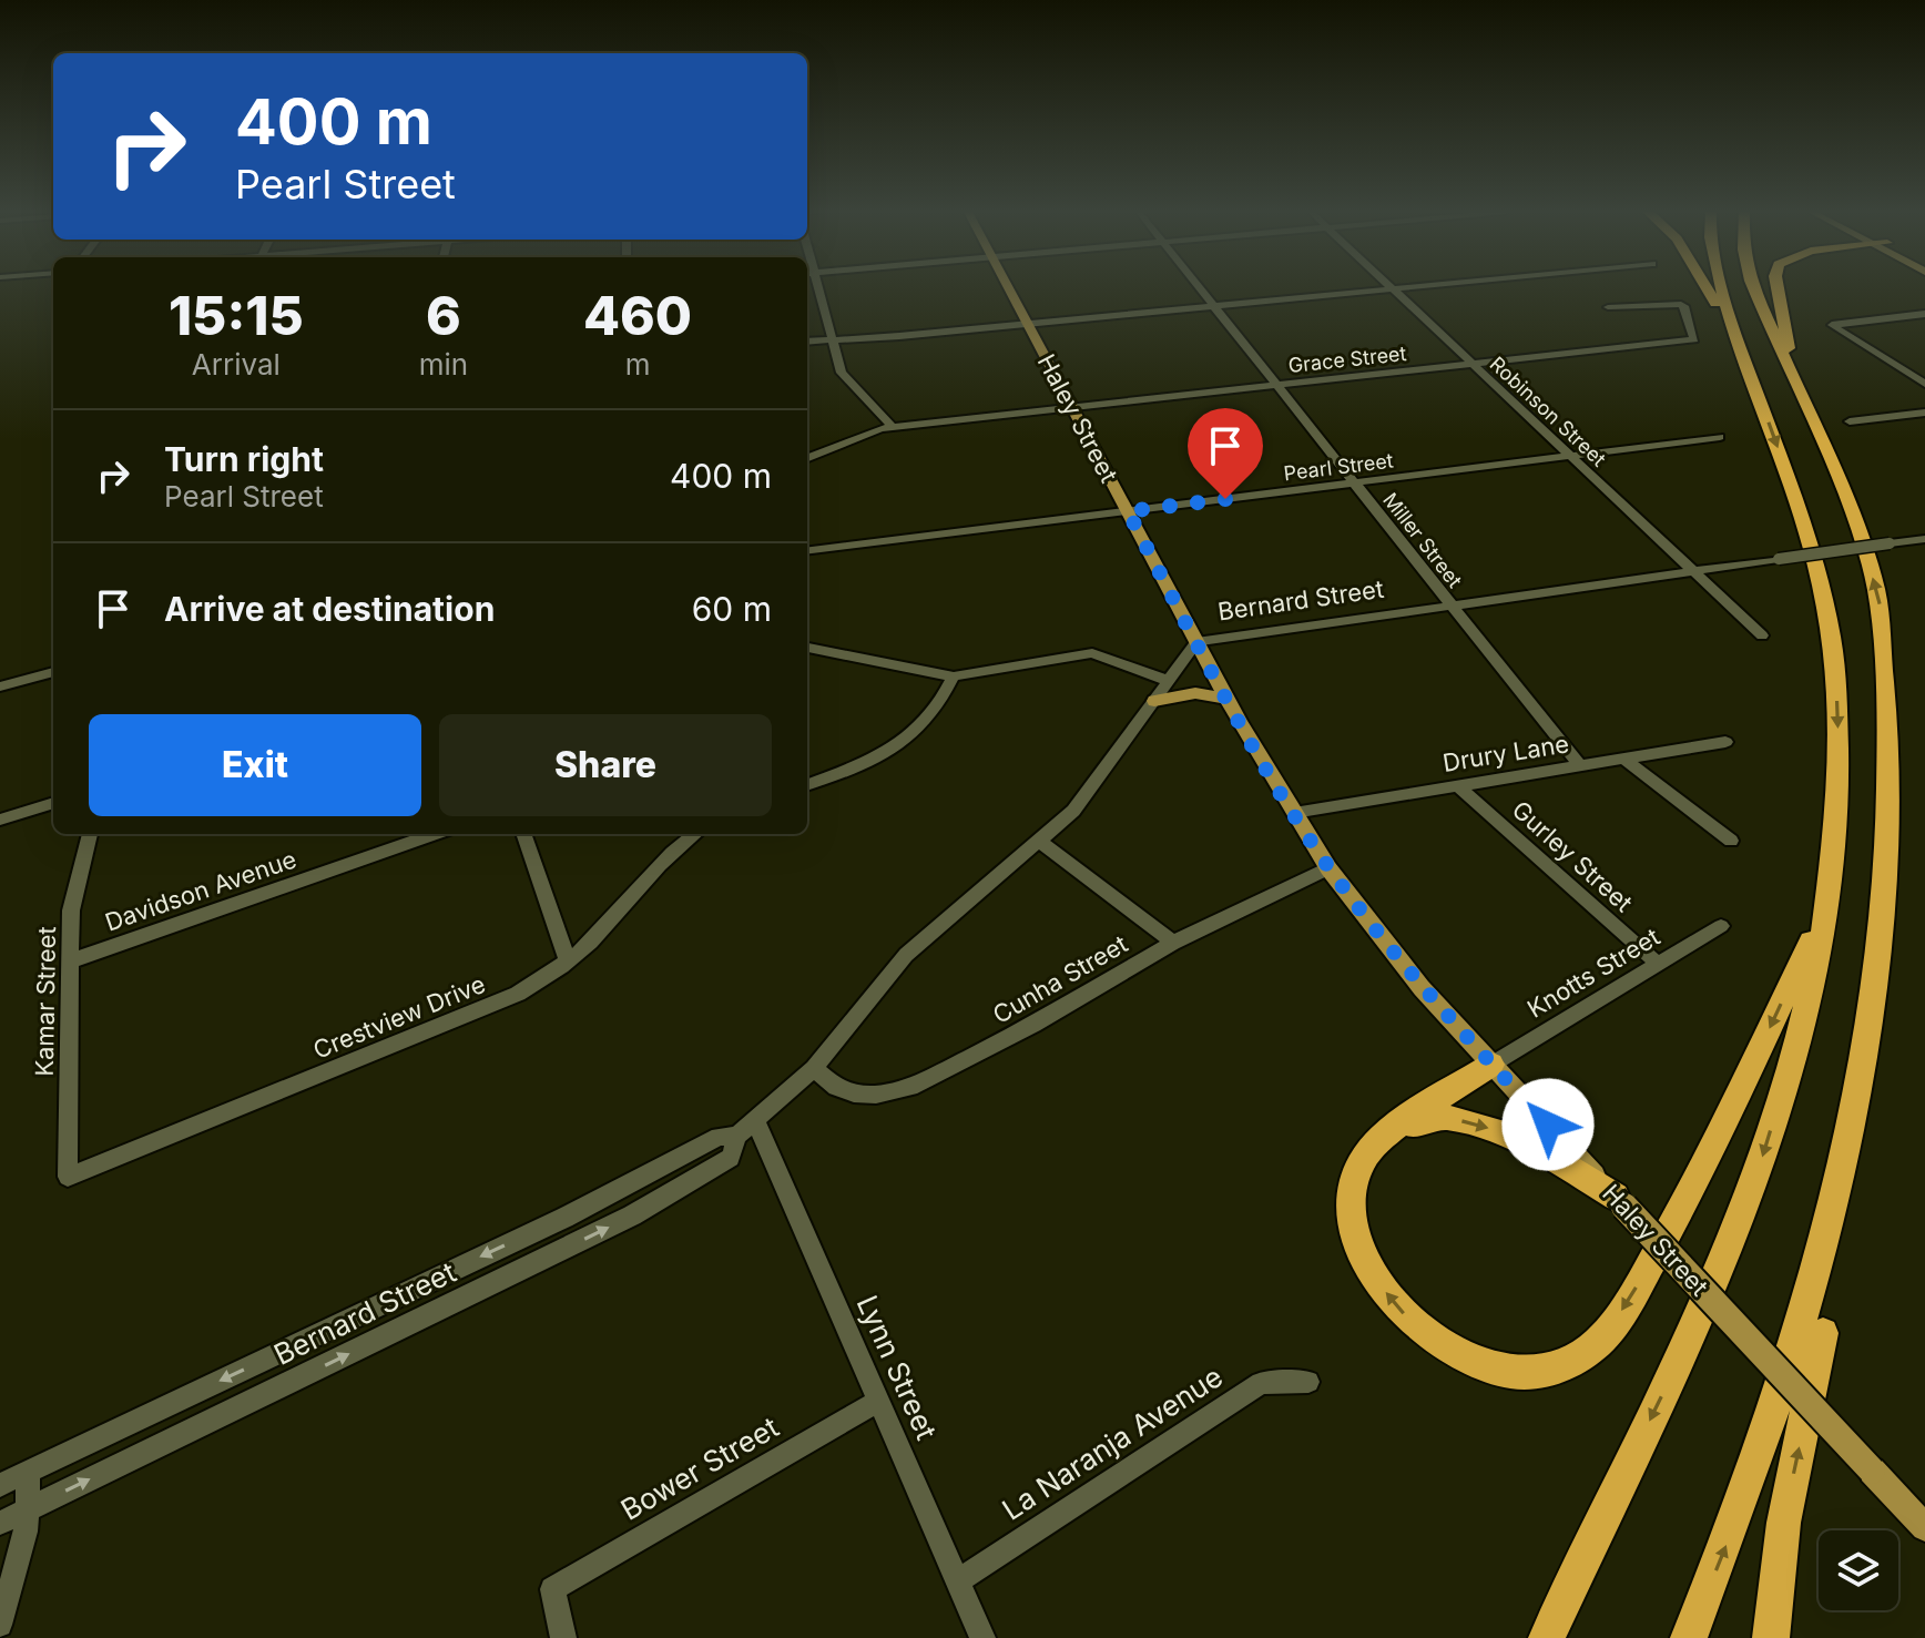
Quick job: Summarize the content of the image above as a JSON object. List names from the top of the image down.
{
  "streets": {
    "main road": ["Haley Street"],
    "street": [
      "Grace Street",
      "Robinson Street",
      "Pearl Street",
      "Miller Street",
      "Bernard Street",
      "Drury Lane",
      "Gurley Street",
      "Davidson Avenue",
      "Knotts Street",
      "Cunha Street",
      "Kamar Street",
      "Crestview Drive",
      "Lynn Street",
      "La Naranja Avenue",
      "Bower Street"
    ]
  },
  "crossings": [
    ["Grace Street", "Robinson Street"],
    ["Grace Street", "Haley Street"],
    ["Grace Street", "Miller Street"],
    ["Robinson Street", "Pearl Street"],
    ["Robinson Street", "Bernard Street"],
    ["Haley Street", "Pearl Street"],
    ["Haley Street", "Bernard Street"],
    ["Haley Street", "Drury Lane"],
    ["Haley Street", "Knotts Street"],
    ["Haley Street", "Cunha Street"],
    ["Pearl Street", "Miller Street"],
    ["Miller Street", "Bernard Street"],
    ["Miller Street", "Drury Lane"],
    ["Bernard Street", "Cunha Street"],
    ["Bernard Street", "Lynn Street"],
    ["Drury Lane", "Gurley Street"],
    ["Gurley Street", "Knotts Street"],
    ["Davidson Avenue", "Kamar Street"],
    ["Kamar Street", "Crestview Drive"],
    ["Lynn Street", "La Naranja Avenue"],
    ["Lynn Street", "Bower Street"]
  ],
  "page": {
    "turn": ["400 m", "Pearl Street"],
    "eta": [
      "15:15",
      "Arrival",
      "6",
      "min",
      "460",
      "m"
    ],
    "list": [
      {
        "name": "Turn right",
        "note": "Pearl Street",
        "value": "400 m"
      },
      {
        "name": "Arrive at destination",
        "value": "60 m"
      }
    ],
    "buttons": ["Exit", "Share"]
  }
}
